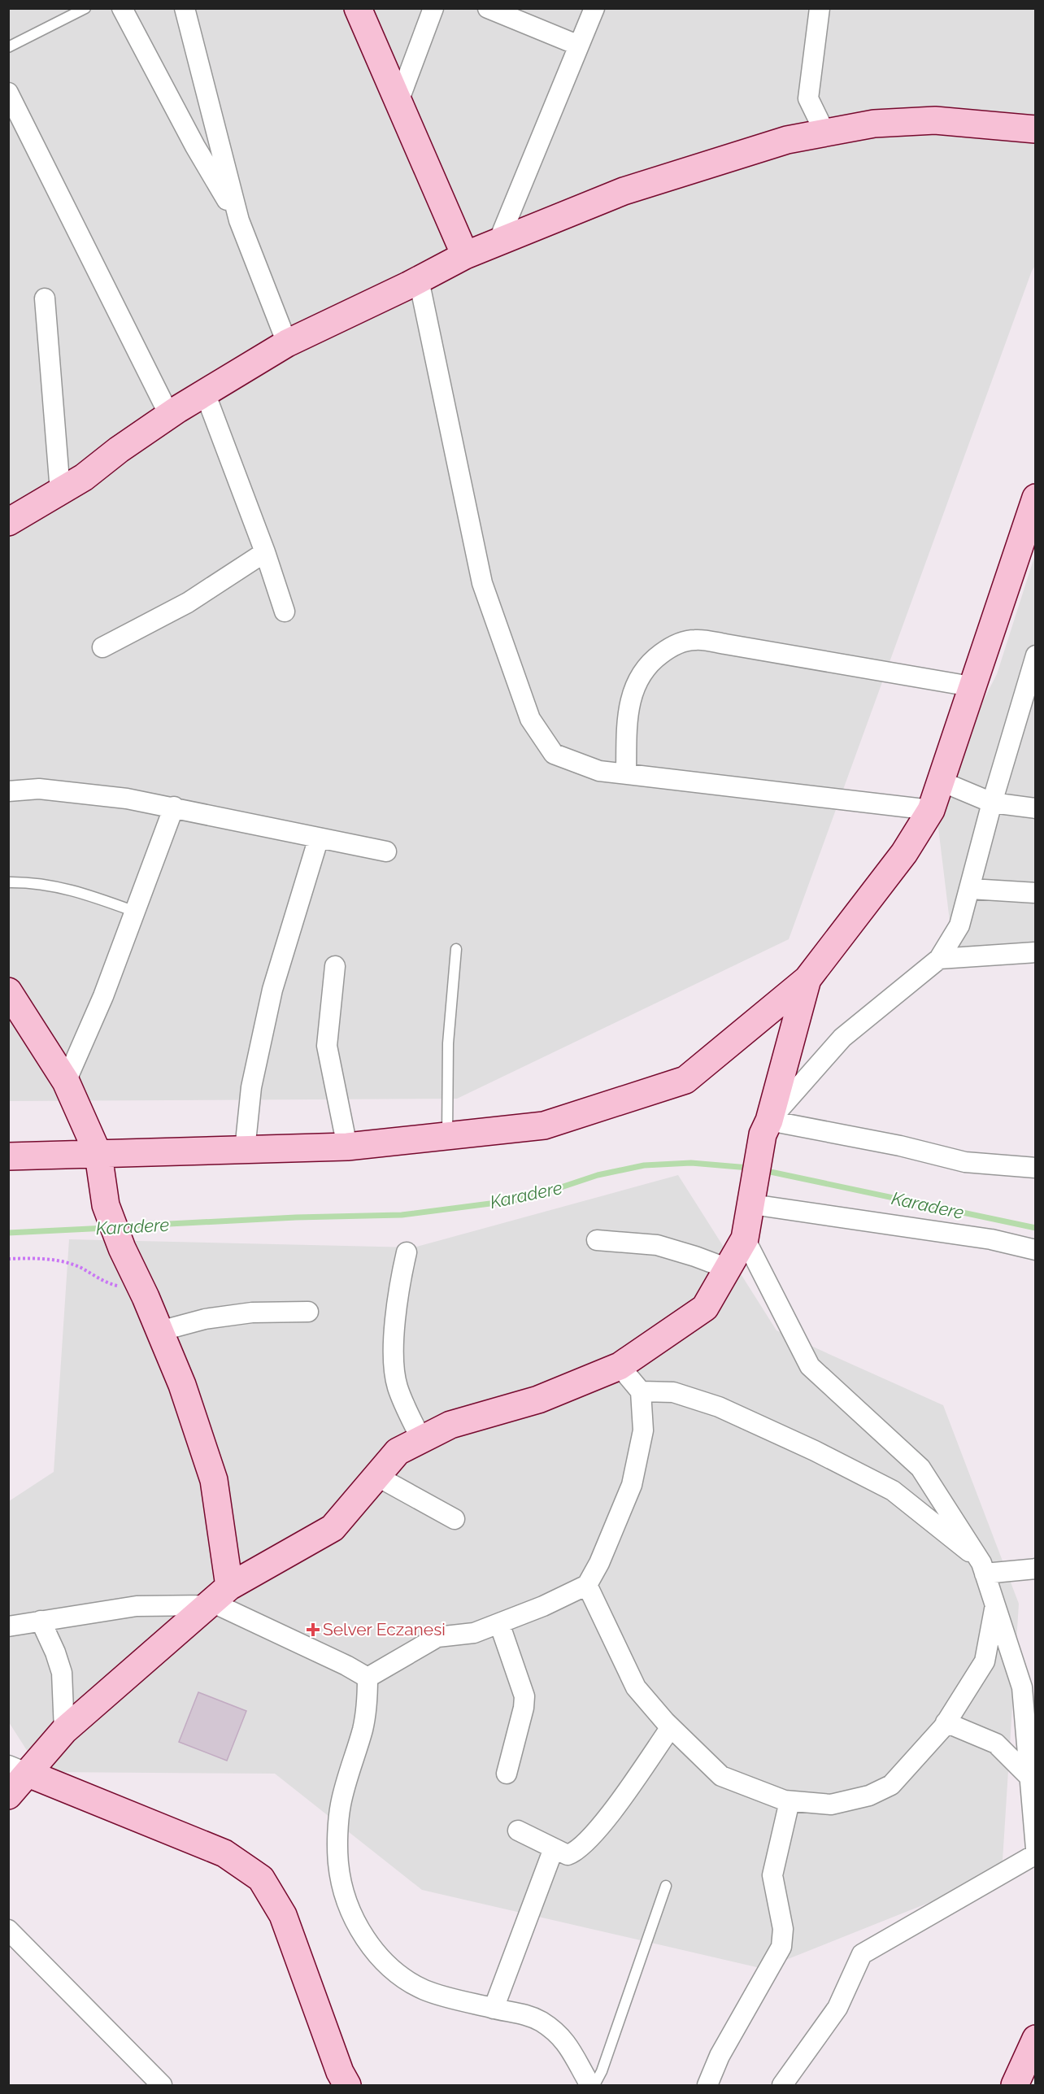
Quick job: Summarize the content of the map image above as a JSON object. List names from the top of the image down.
{
  "water": ["Karadere"],
  "places": {
    "health": ["Selver Eczanesi"]
  }
}
